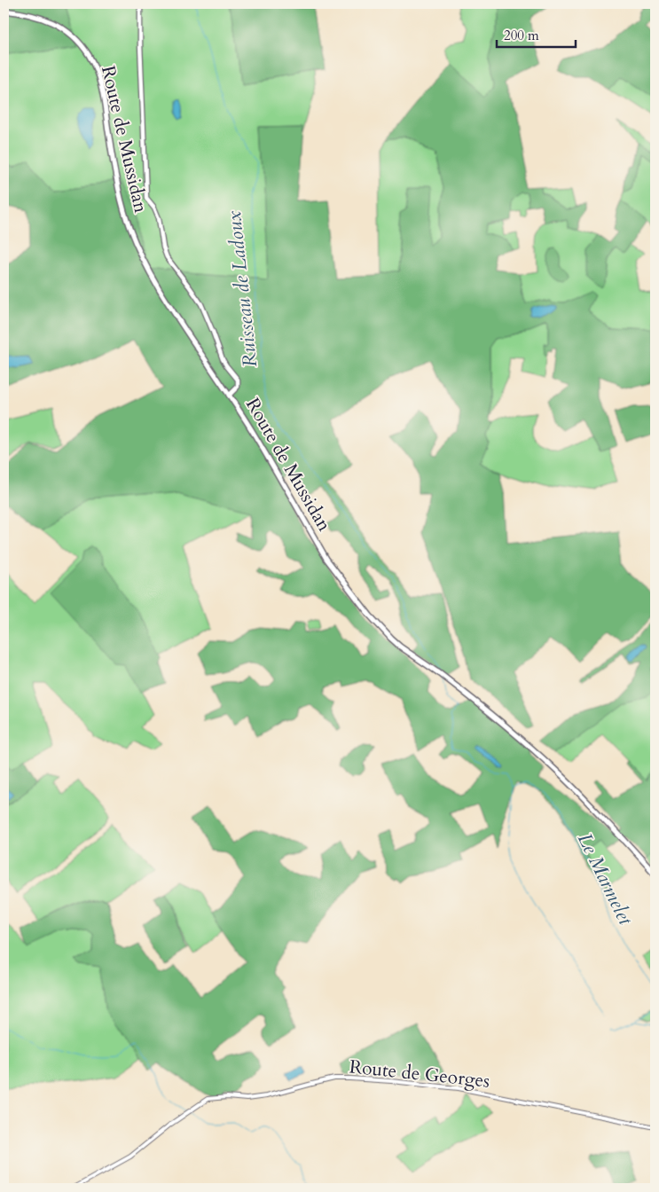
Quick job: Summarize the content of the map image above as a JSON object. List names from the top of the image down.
{
  "streets": {
    "main road": ["Route de Mussidan"],
    "street": ["Route de Georges"]
  },
  "water": ["Ruisseau de Ladoux", "Le Marmelet"],
  "scale_bar": "200 m"
}
